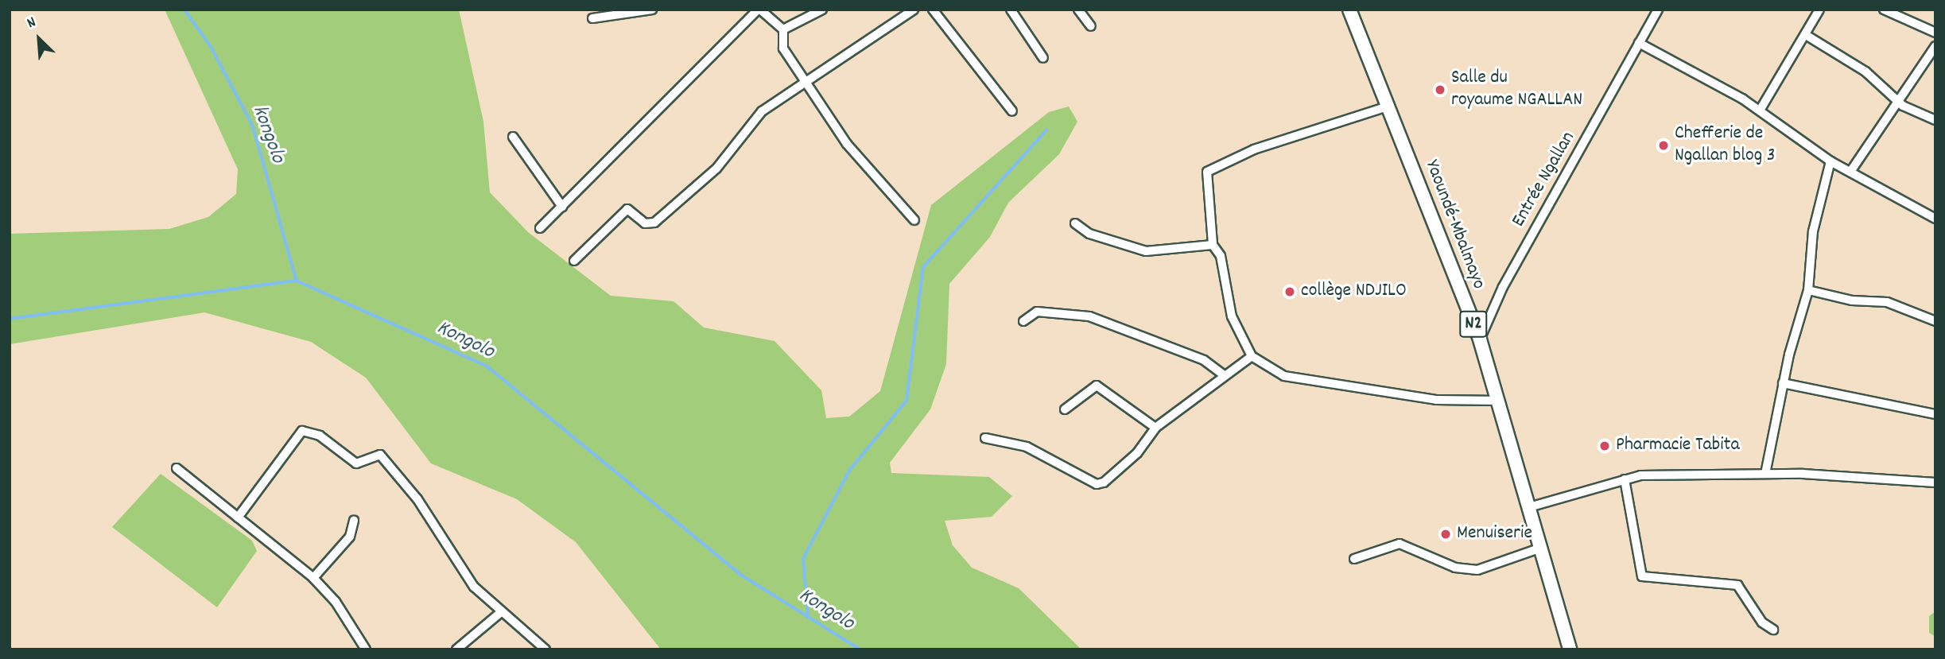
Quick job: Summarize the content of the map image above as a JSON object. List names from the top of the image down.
{
  "streets": {
    "highway": ["Yaoundé-Mbalmayo", "N2"],
    "street": ["Entrée Ngallan"]
  },
  "crossings": [
    ["Entrée Ngallan", "Yaoundé-Mbalmayo"]
  ],
  "water": ["kongolo", "Kongolo"],
  "places": [
    "Salle du royaume NGALLAN",
    "Chefferie de Ngallan blog 3",
    "collège NDJILO",
    "Pharmacie Tabita",
    "Menuiserie"
  ],
  "north": "top left"
}
